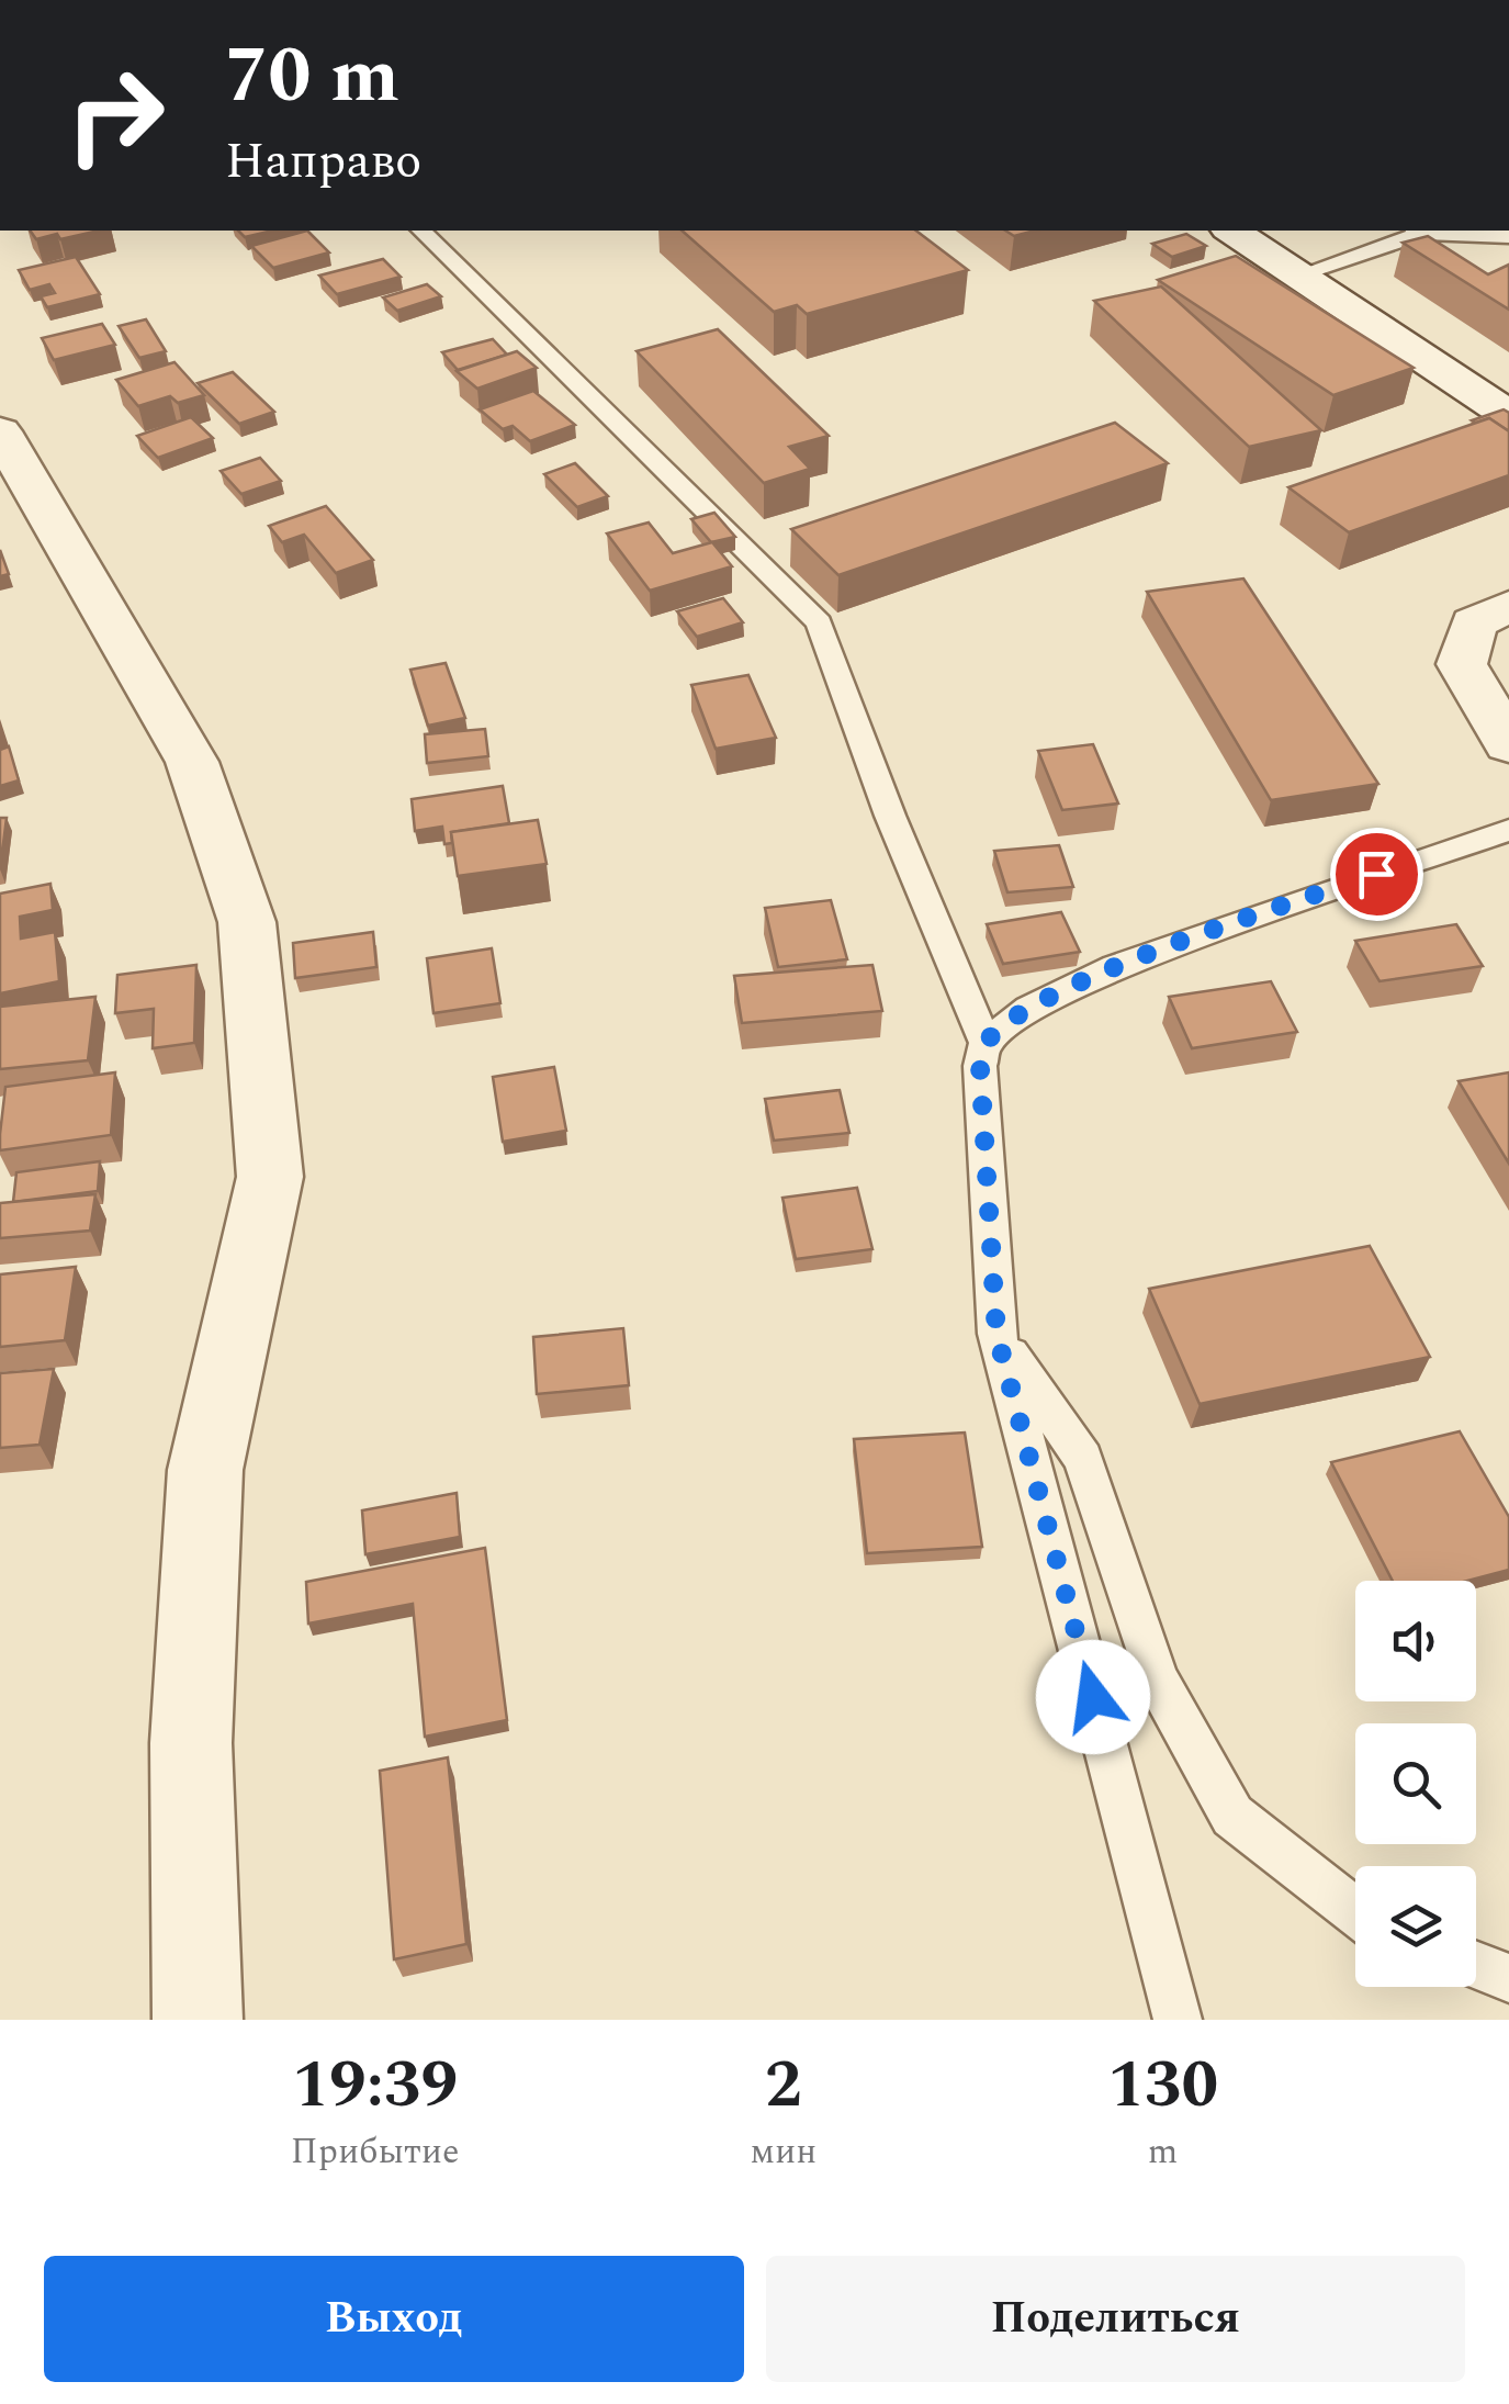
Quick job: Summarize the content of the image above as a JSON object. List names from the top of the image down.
{
  "page": {
    "turn": ["70 m", "Направо"],
    "eta": [
      "19:39",
      "Прибытие",
      "2",
      "мин",
      "130",
      "m"
    ],
    "buttons": ["Выход", "Поделиться"]
  }
}
